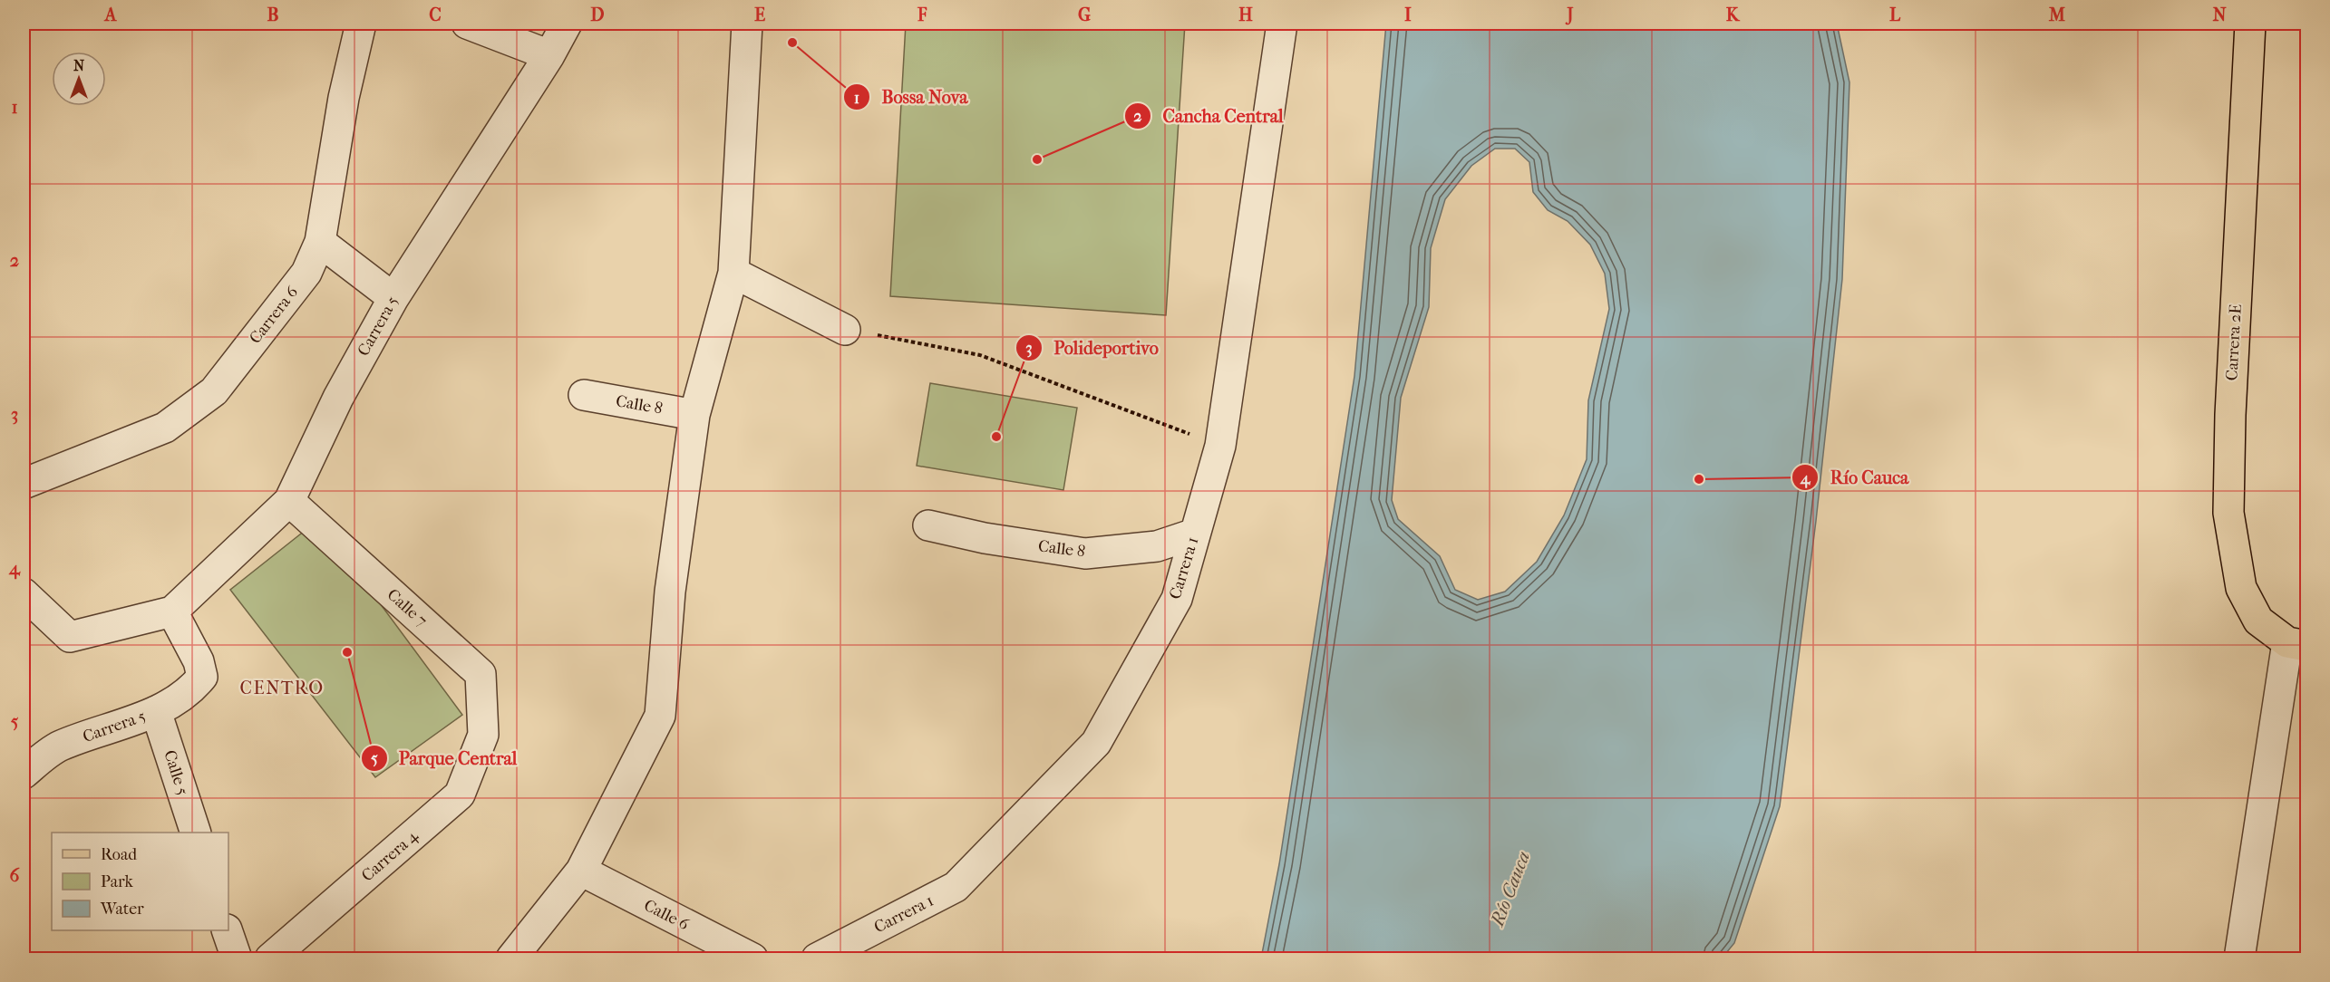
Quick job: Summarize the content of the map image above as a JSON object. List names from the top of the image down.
{
  "streets": {
    "main road": ["Carrera 2E"],
    "street": [
      "Carrera 6",
      "Carrera 5",
      "Calle 8",
      "Carrera 1",
      "Calle 7",
      "Calle 5",
      "Carrera 4",
      "Calle 6"
    ]
  },
  "crossings": [
    ["Carrera 5", "Calle 7"],
    ["Carrera 5", "Calle 5"],
    ["Calle 8", "Carrera 1"],
    ["Calle 7", "Carrera 4"]
  ],
  "districts": ["CENTRO"],
  "water": ["Río Cauca"],
  "places": [
    "Bossa Nova",
    "Cancha Central",
    "Polideportivo",
    "Río Cauca",
    "Parque Central"
  ],
  "legend": ["Road", "Park", "Water"],
  "north": "top",
  "grid": {
    "columns": [
      "A",
      "B",
      "C",
      "D",
      "E",
      "F",
      "G",
      "H",
      "I",
      "J",
      "K",
      "L",
      "M",
      "N"
    ],
    "rows": [
      "1",
      "2",
      "3",
      "4",
      "5",
      "6"
    ]
  }
}
